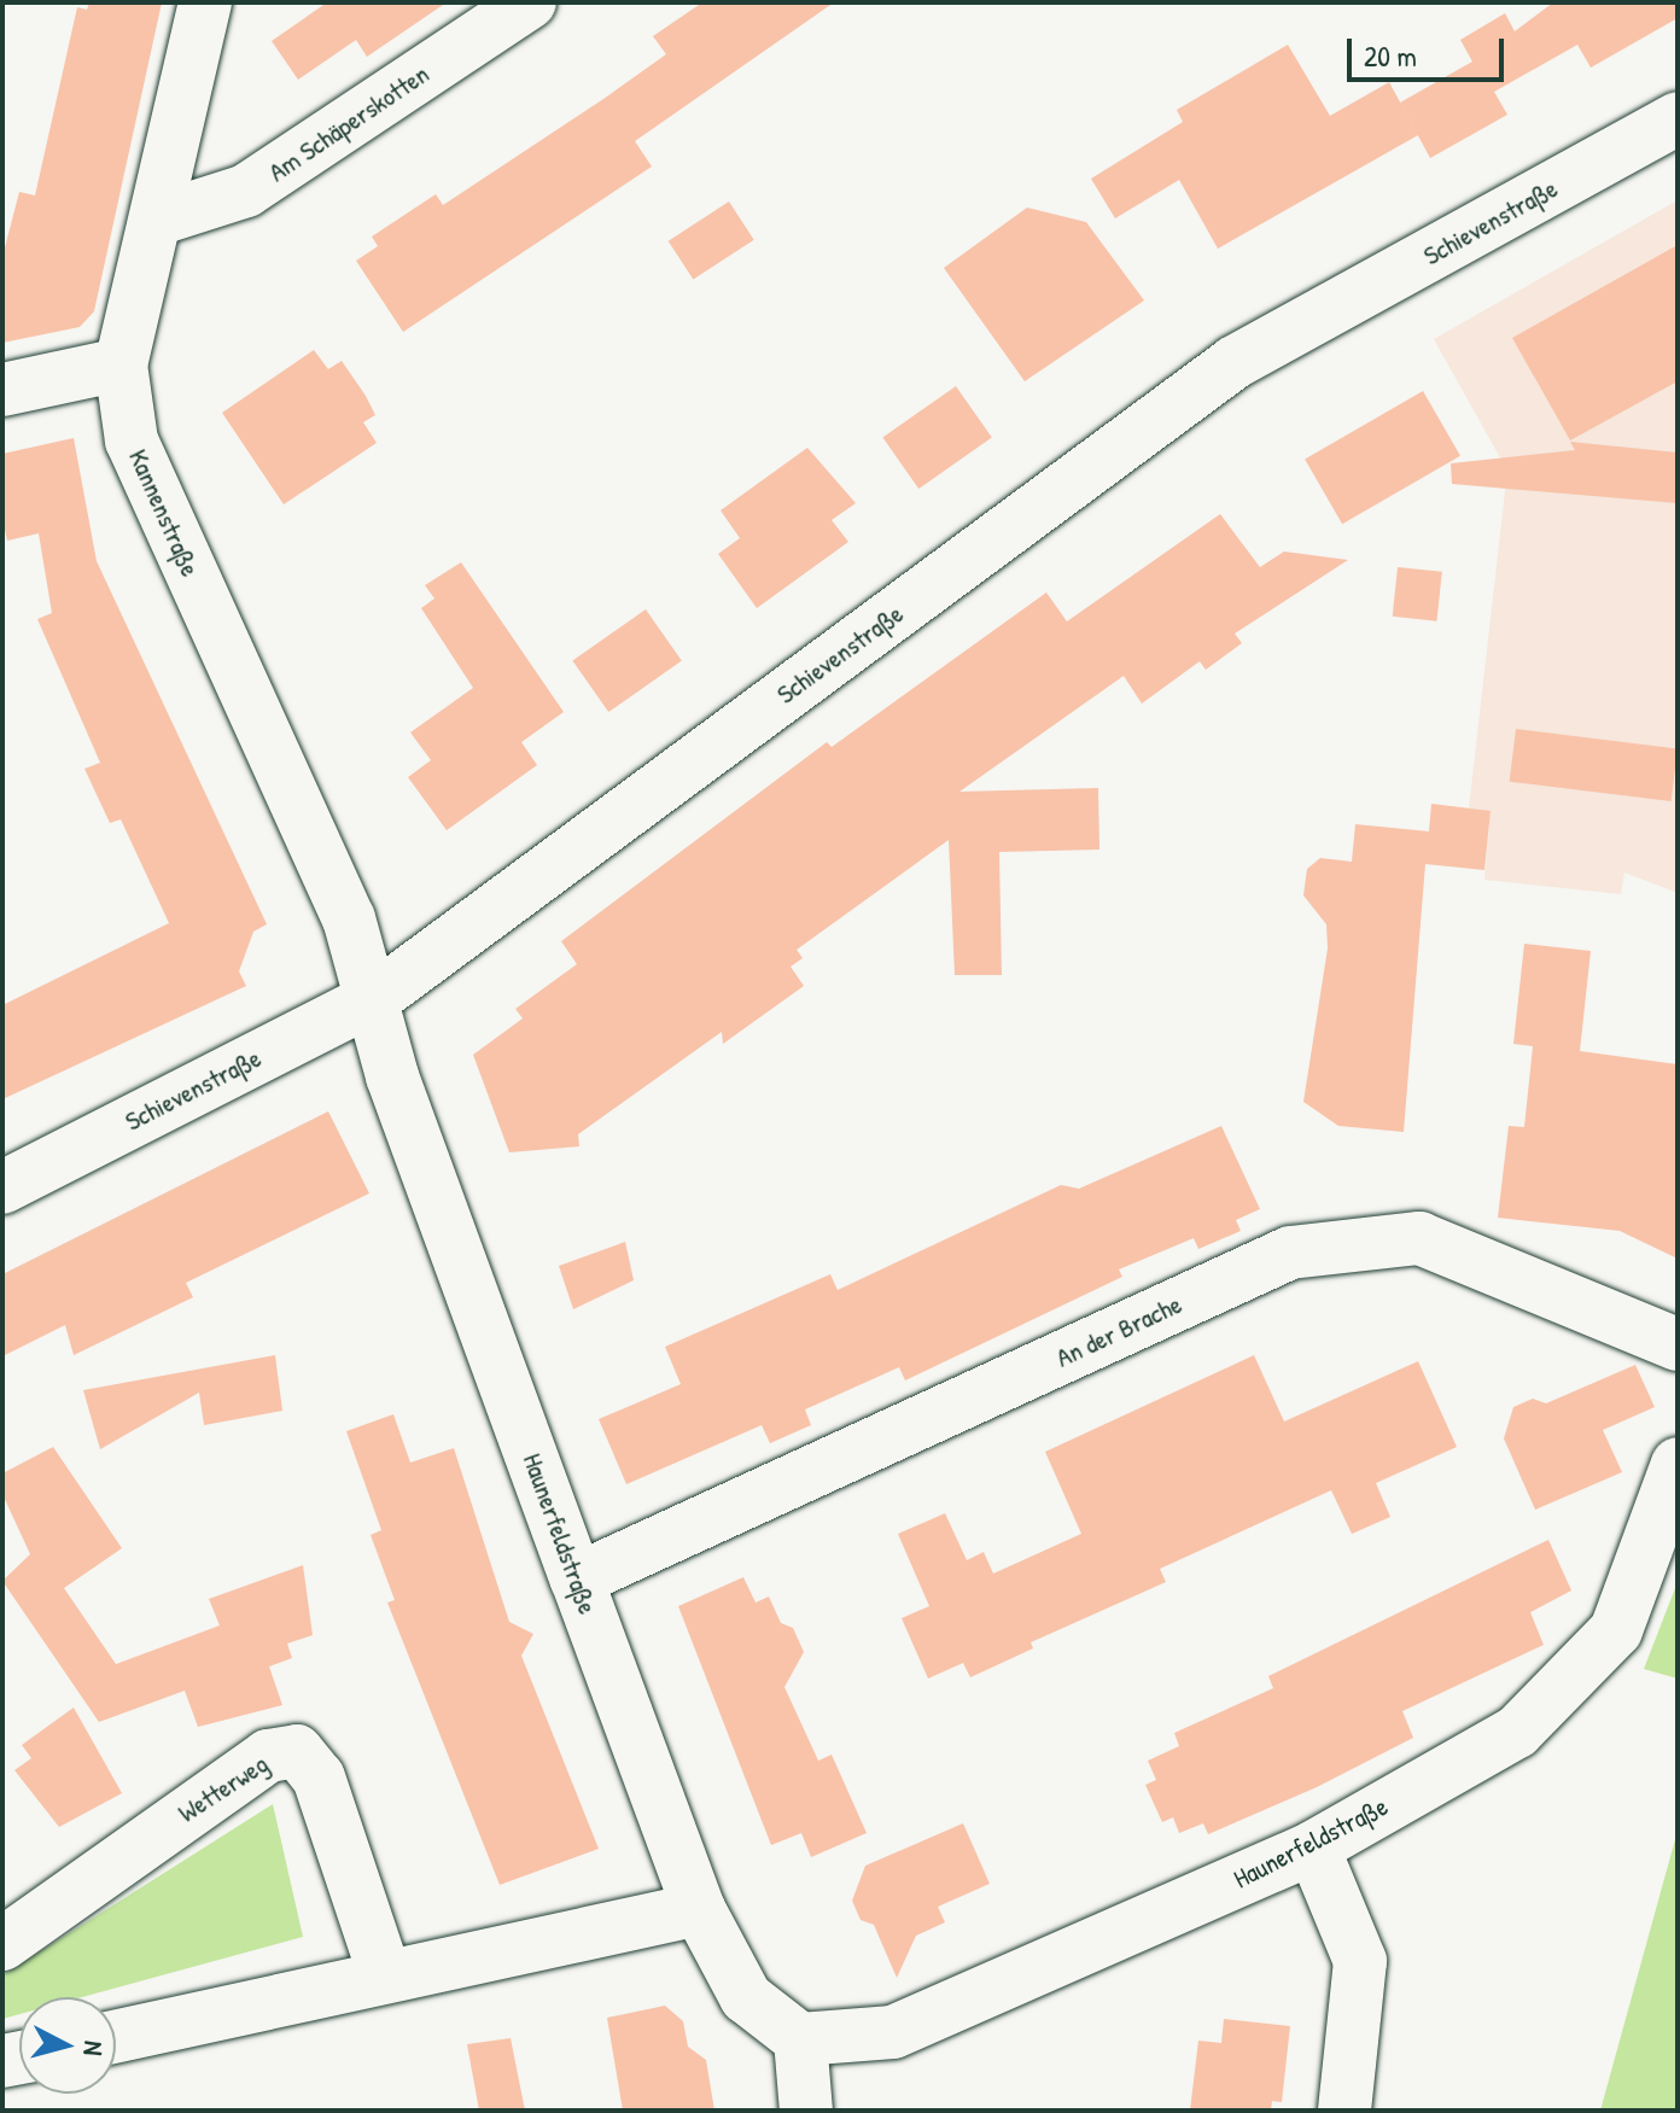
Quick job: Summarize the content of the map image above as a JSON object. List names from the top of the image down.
{
  "streets": {
    "street": [
      "Am Schäperskotten",
      "Schievenstraße",
      "Kannenstraße",
      "An der Brache",
      "Haunerfeldstraße",
      "Wetterweg"
    ]
  },
  "crossings": [
    ["Am Schäperskotten", "Kannenstraße"],
    ["Schievenstraße", "Kannenstraße"],
    ["Schievenstraße", "Haunerfeldstraße"],
    ["Kannenstraße", "Haunerfeldstraße"],
    ["An der Brache", "Haunerfeldstraße"]
  ],
  "scale_bar": "20 m",
  "north": "right"
}
